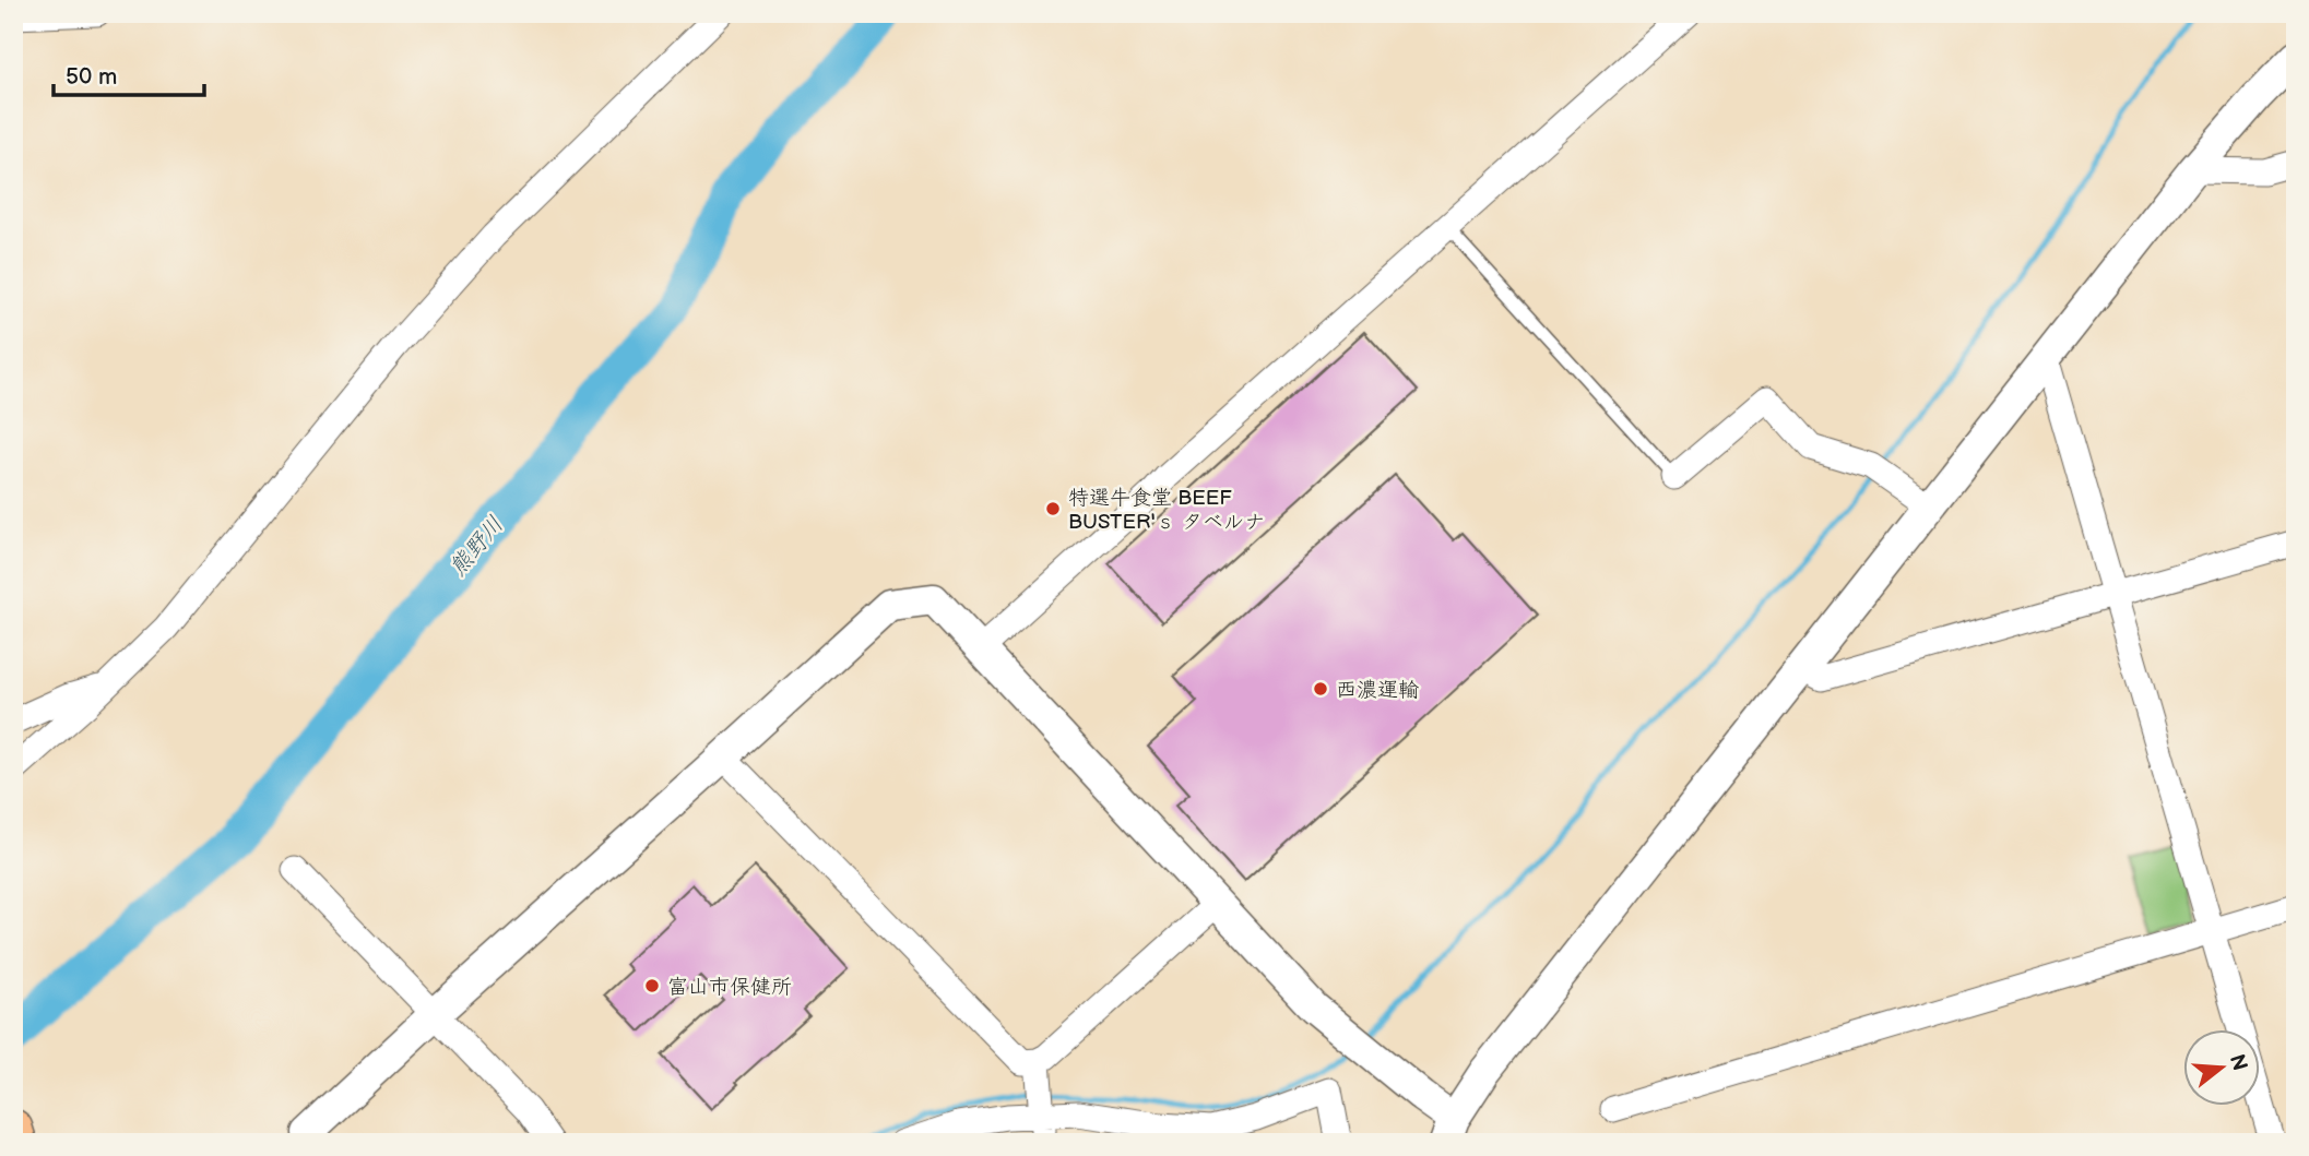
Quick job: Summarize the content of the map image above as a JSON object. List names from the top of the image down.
{
  "water": ["熊野川"],
  "places": ["特選牛食堂 BEEF BUSTER'ｓ タベルナ", "西濃運輸", "富山市保健所"],
  "scale_bar": "50 m",
  "north": "right"
}
